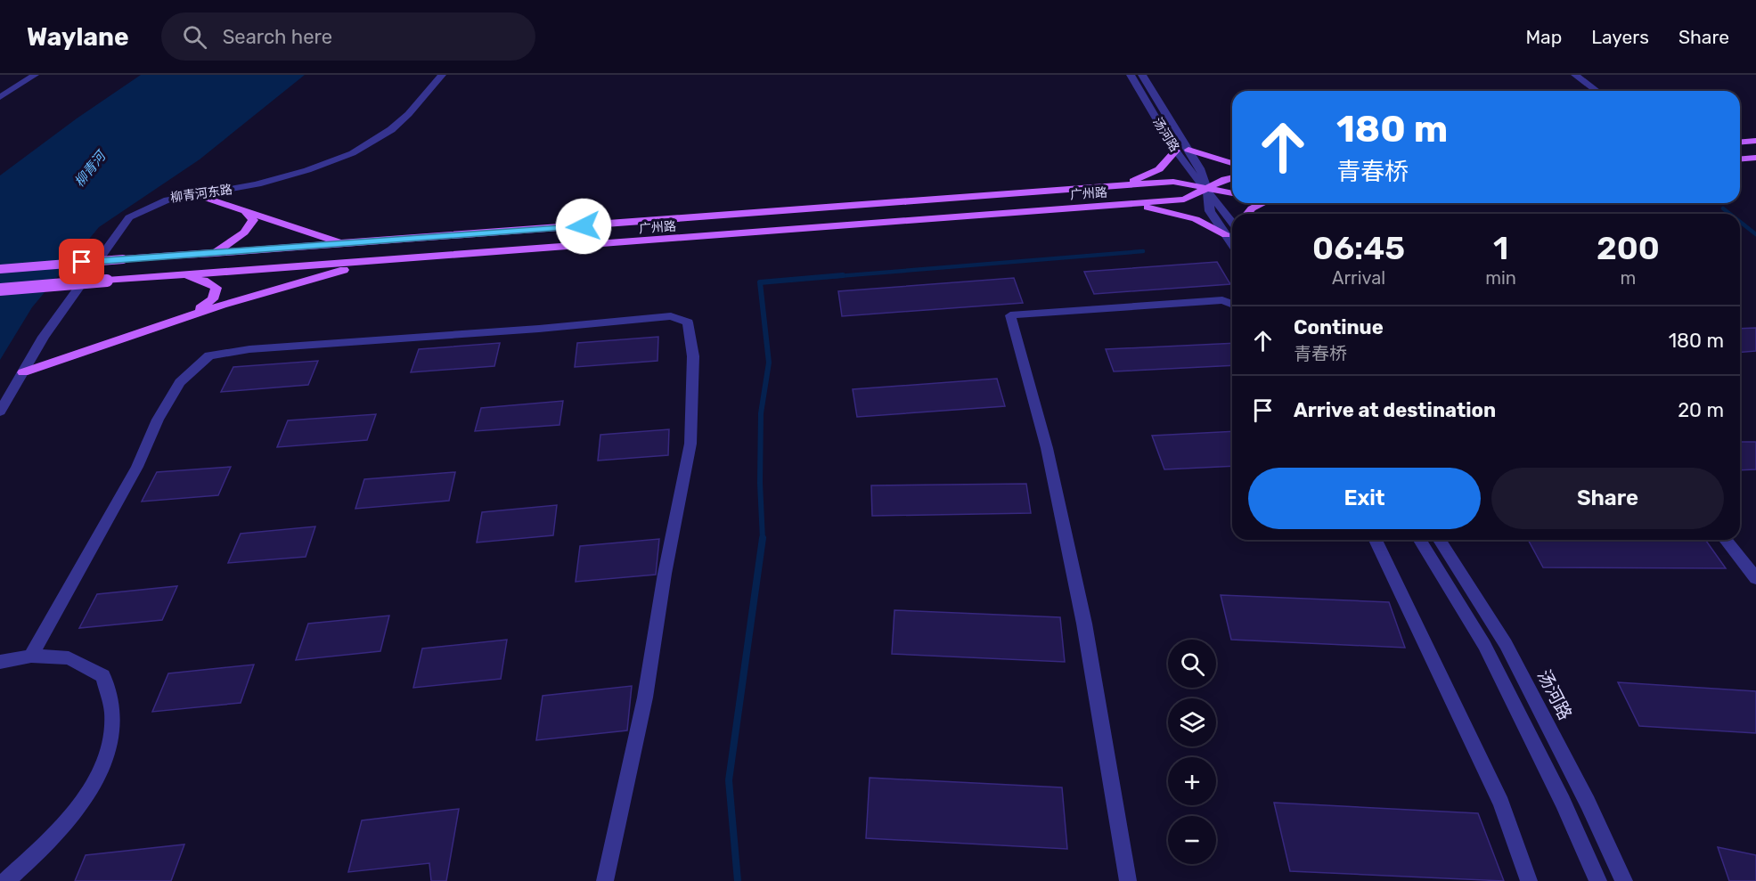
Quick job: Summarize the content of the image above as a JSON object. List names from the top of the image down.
{
  "streets": {
    "main road": ["广州路"],
    "street": ["汤河路", "柳青河东路"]
  },
  "crossings": [
    ["汤河路", "广州路"]
  ],
  "water": ["柳青河"],
  "page": {
    "header": "Waylane",
    "search": "Search here",
    "nav": ["Map", "Layers", "Share"],
    "turn": ["180 m", "青春桥"],
    "eta": [
      "06:45",
      "Arrival",
      "1",
      "min",
      "200",
      "m"
    ],
    "list": [
      {
        "name": "Continue",
        "note": "青春桥",
        "value": "180 m"
      },
      {
        "name": "Arrive at destination",
        "value": "20 m"
      }
    ],
    "buttons": ["Exit", "Share"],
    "map_buttons": ["+", "−"]
  }
}
